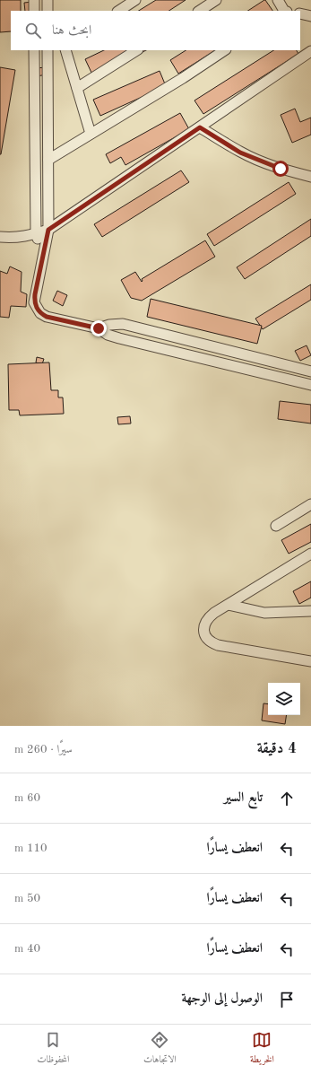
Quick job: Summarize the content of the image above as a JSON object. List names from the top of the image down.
{
  "page": {
    "search": "ابحث هنا",
    "heading": ["4 دقيقة", "سيرًا · 260 m"],
    "list": [
      ["تابع السير", "60 m"],
      ["انعطف يسارًا", "110 m"],
      ["انعطف يسارًا", "50 m"],
      ["انعطف يسارًا", "40 m"],
      "الوصول إلى الوجهة"
    ],
    "nav": ["الخريطة", "الاتجاهات", "المحفوظات"]
  }
}
